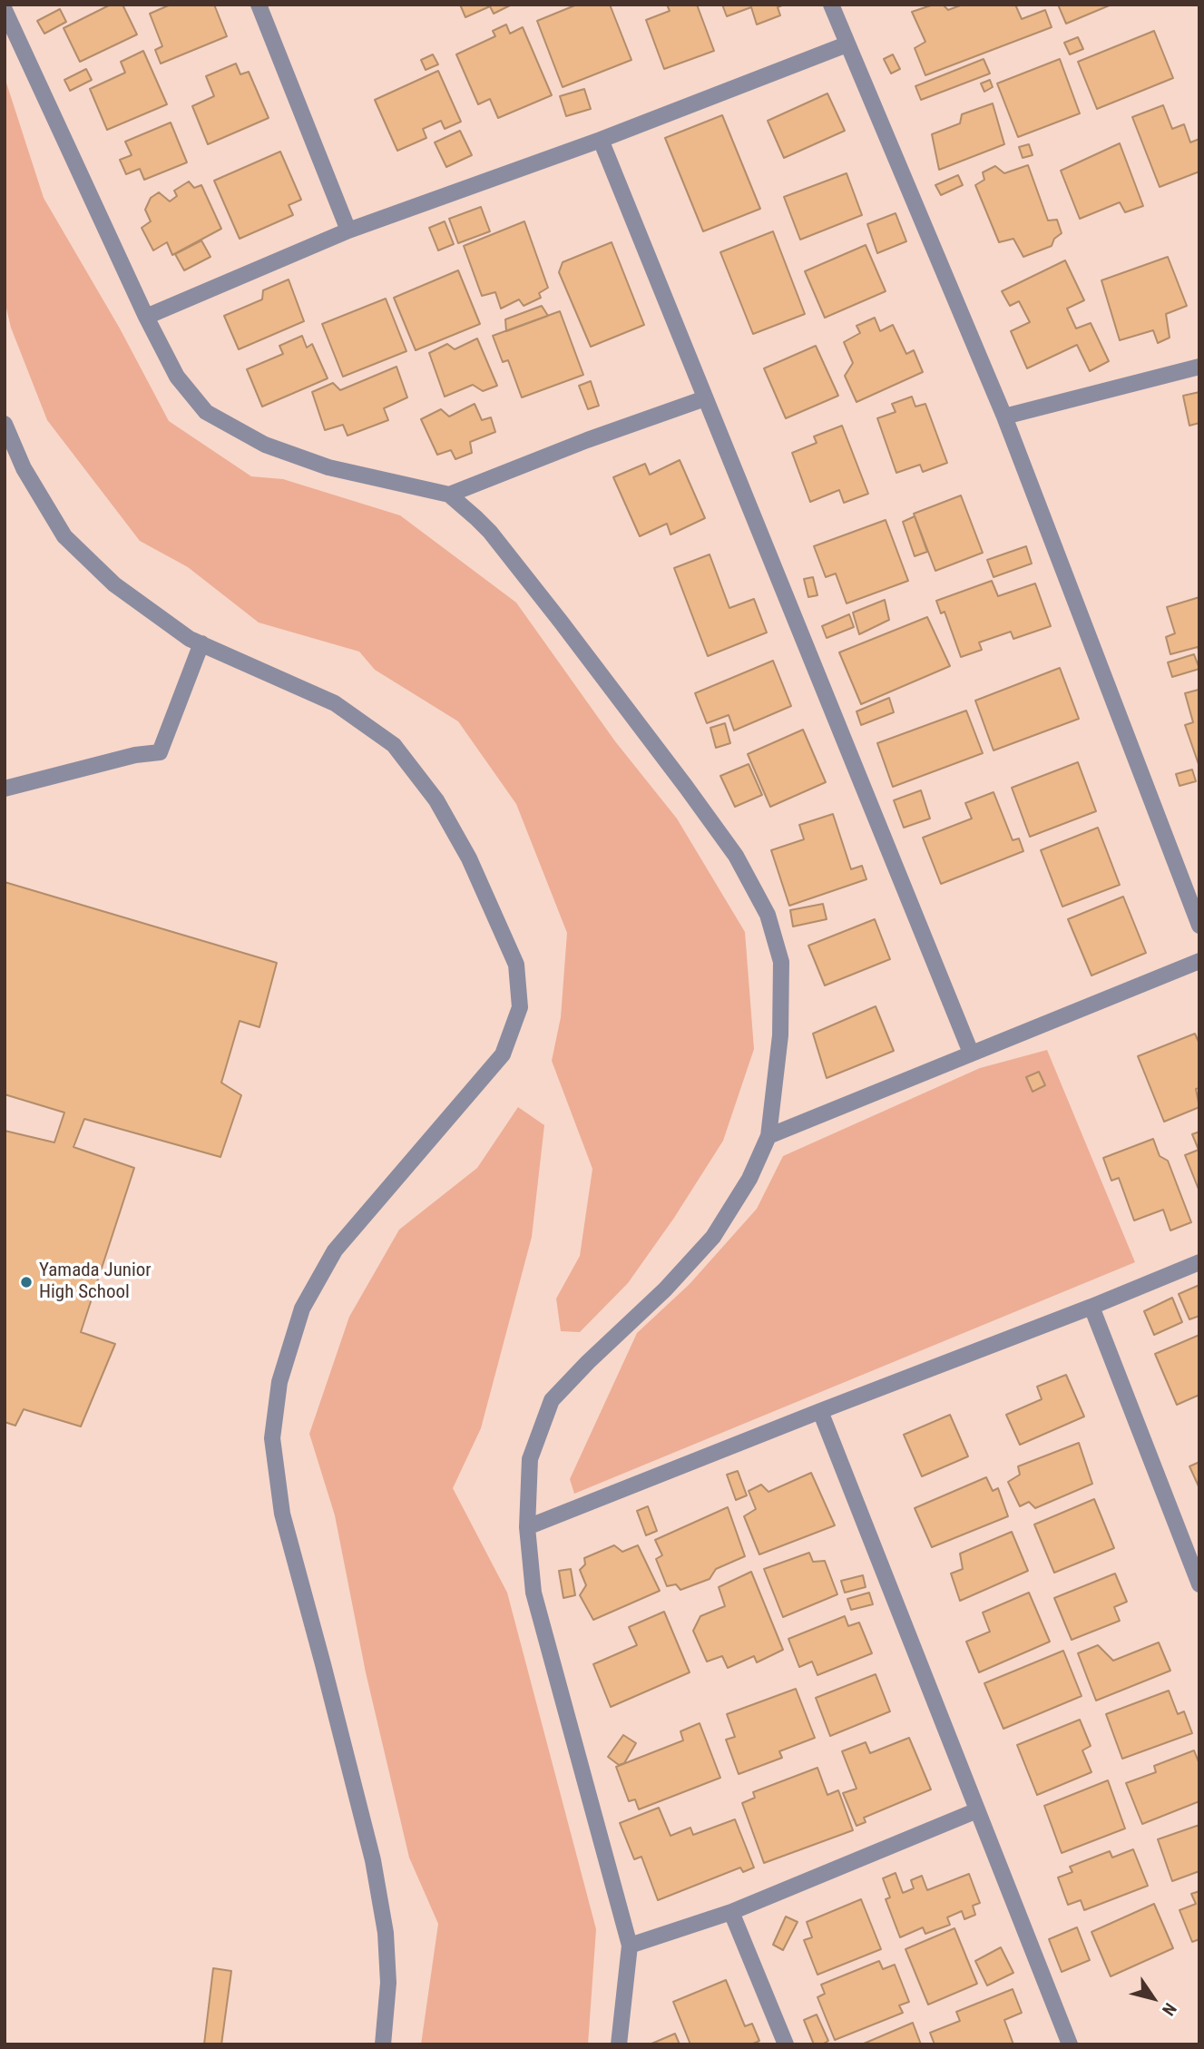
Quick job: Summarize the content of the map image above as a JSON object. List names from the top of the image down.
{
  "places": ["Yamada Junior High School"],
  "north": "bottom right"
}
